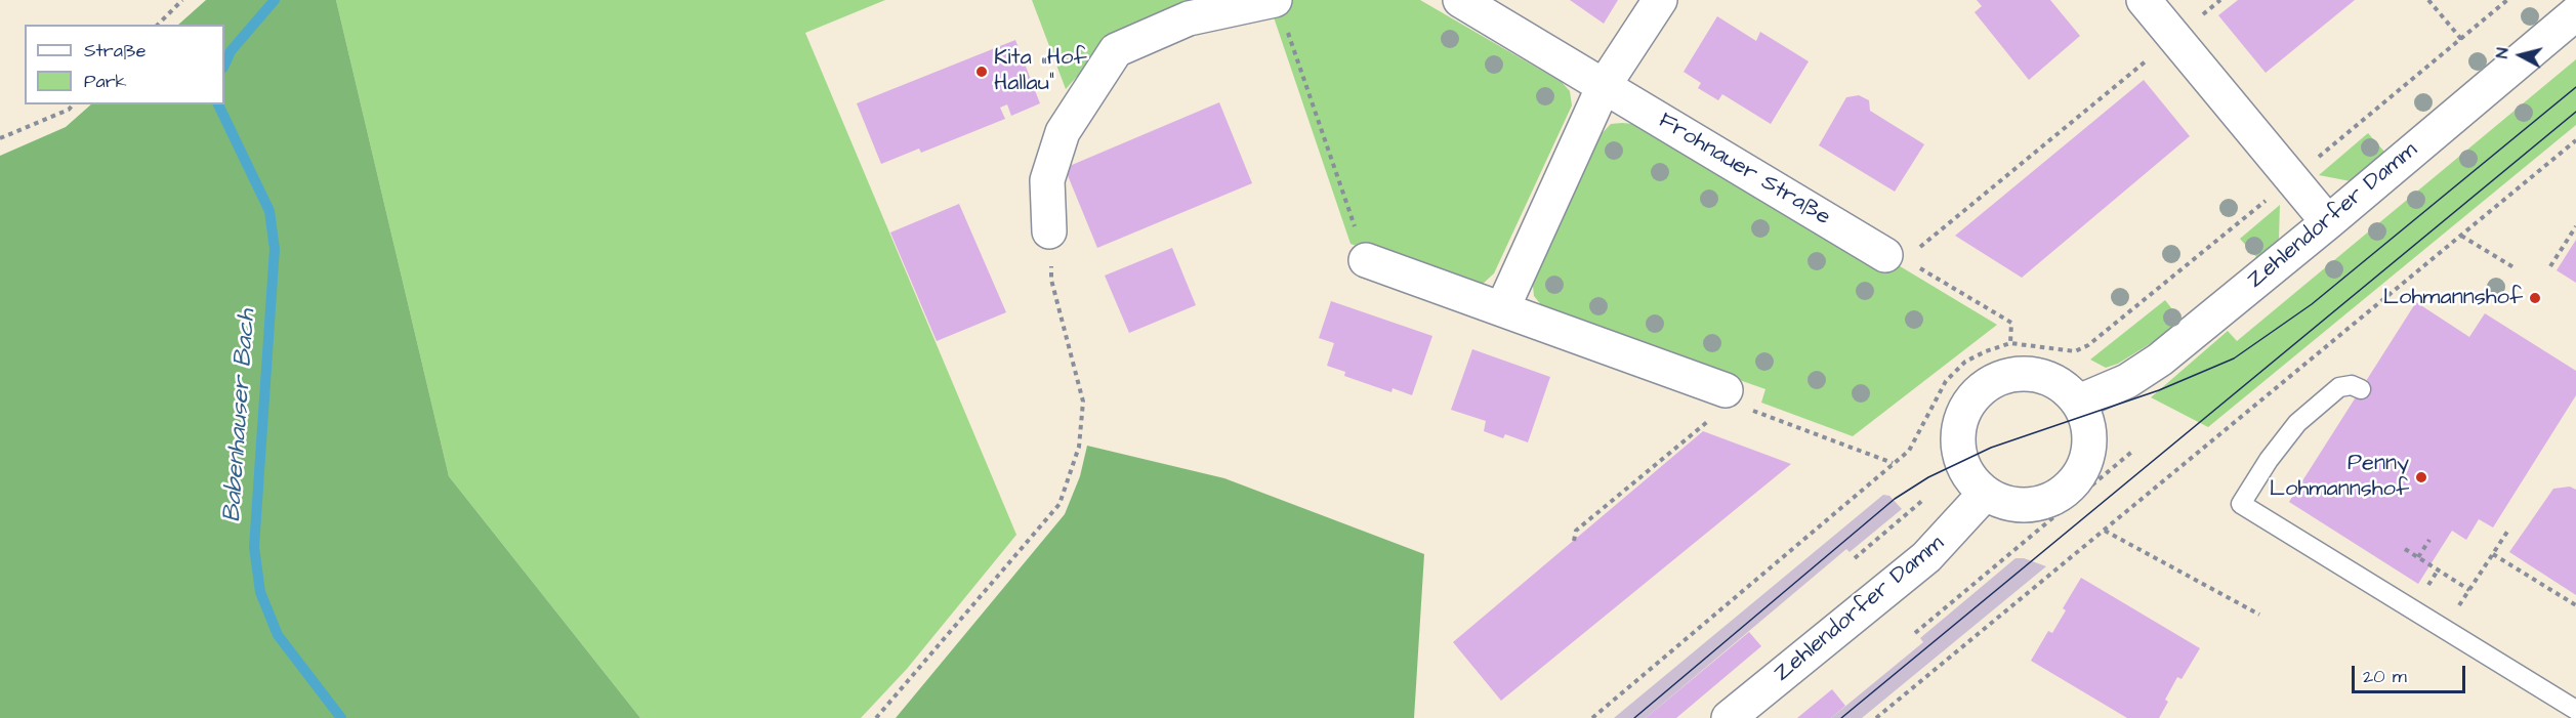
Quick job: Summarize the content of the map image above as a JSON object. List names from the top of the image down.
{
  "streets": {
    "street": ["Frohnauer Straße", "Zehlendorfer Damm"]
  },
  "water": ["Babenhauser Bach"],
  "places": ["Kita „Hof Hallau“", "Lohmannshof", "Penny Lohmannshof"],
  "legend": ["Straße", "Park"],
  "scale_bar": "20 m",
  "north": "left"
}
